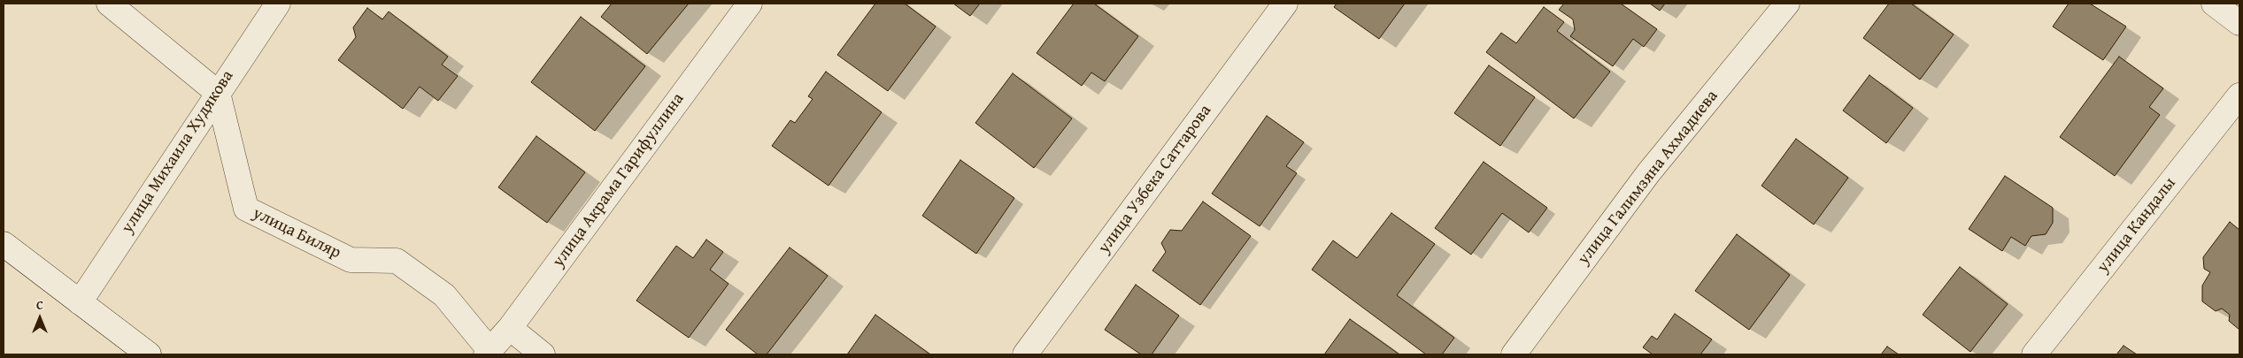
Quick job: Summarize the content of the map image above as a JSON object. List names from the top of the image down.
{
  "streets": {
    "street": [
      "улица Михаила Худякова",
      "улица Галимзяна Ахмадиева",
      "улица Узбека Саттарова",
      "улица Акрама Гарифуллина",
      "улица Кандалы",
      "улица Биляр"
    ]
  },
  "crossings": [
    ["улица Михаила Худякова", "улица Биляр"],
    ["улица Акрама Гарифуллина", "улица Биляр"]
  ],
  "north": "top"
}
